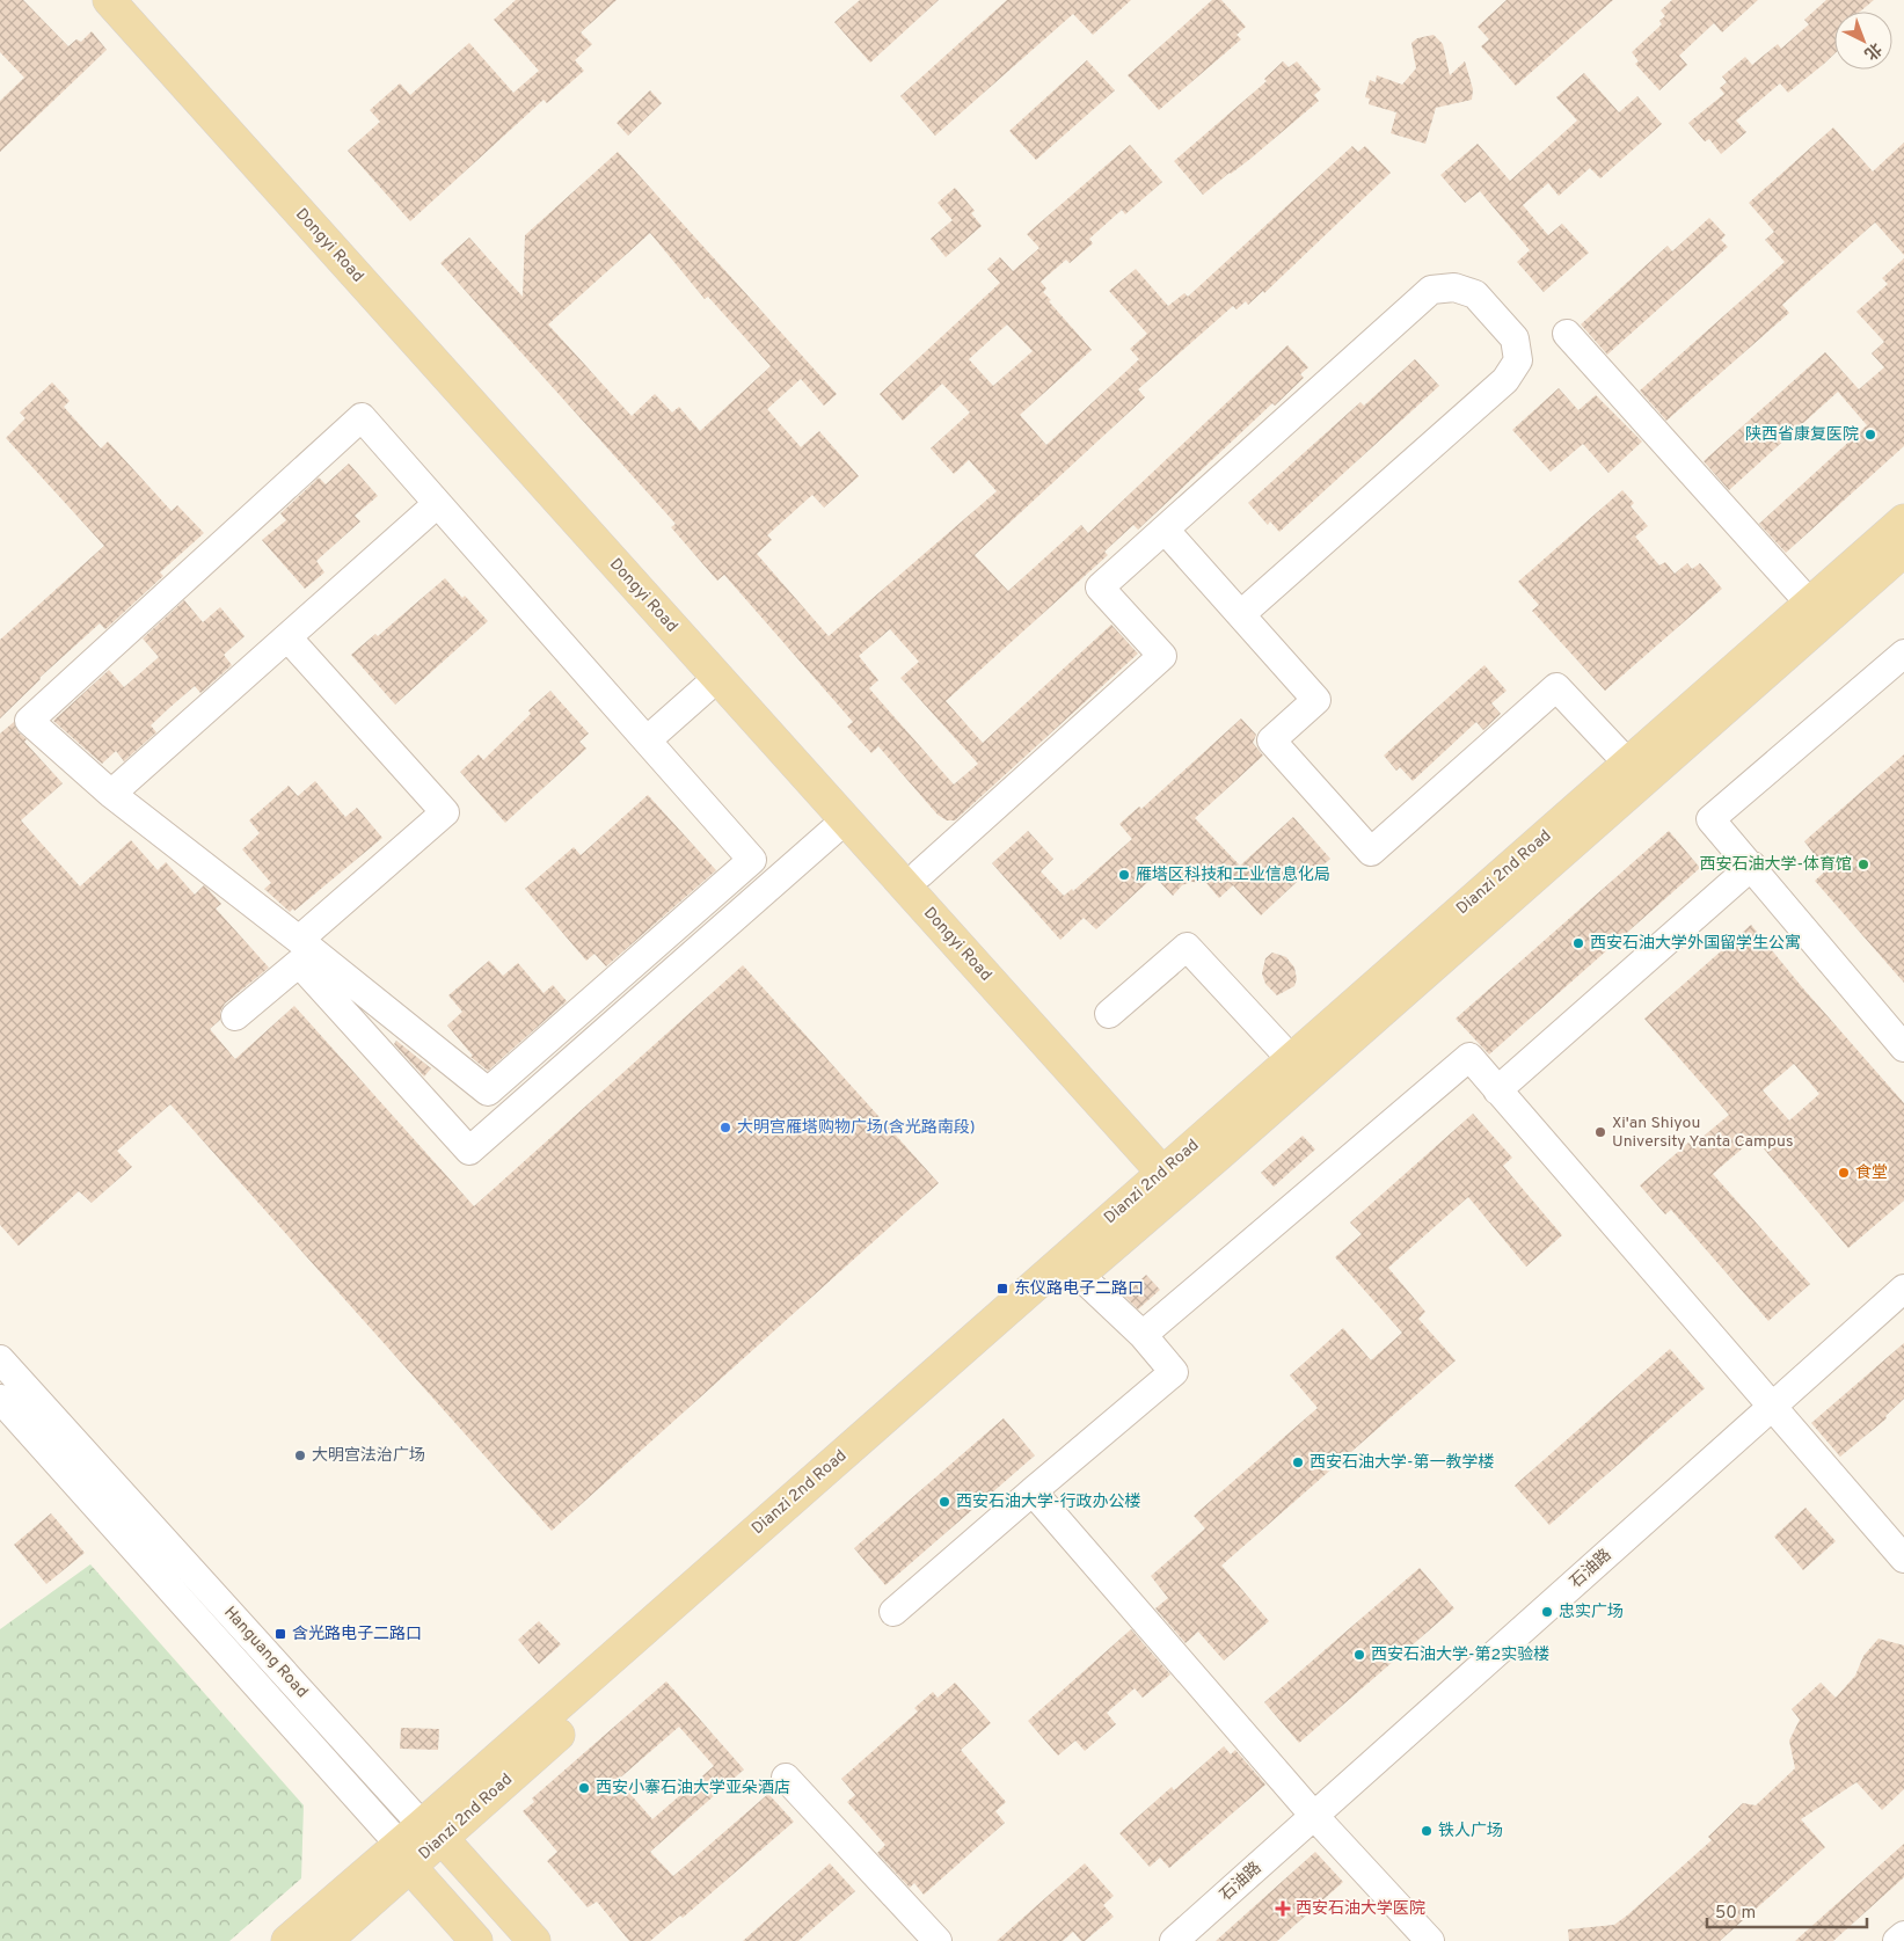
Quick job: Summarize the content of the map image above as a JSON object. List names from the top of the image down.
{
  "streets": {
    "main road": ["Dongyi Road", "Dianzi 2nd Road", "Hanguang Road"],
    "street": ["石油路"]
  },
  "crossings": [
    ["Dongyi Road", "Dianzi 2nd Road"],
    ["Dianzi 2nd Road", "Hanguang Road"]
  ],
  "places": {
    "other": [
      "陕西省康复医院",
      "西安石油大学-体育馆",
      "雁塔区科技和工业信息化局",
      "西安石油大学外国留学生公寓",
      "大明宫雁塔购物广场(含光路南段)",
      "Xi'an Shiyou University Yanta Campus",
      "食堂",
      "大明宫法治广场",
      "西安石油大学-第一教学楼",
      "西安石油大学-行政办公楼",
      "忠实广场",
      "西安石油大学-第2实验楼",
      "西安小寨石油大学亚朵酒店",
      "铁人广场"
    ],
    "transit": ["东仪路电子二路口", "含光路电子二路口"],
    "health": ["西安石油大学医院"]
  },
  "scale_bar": "50 m",
  "north": "bottom right"
}
